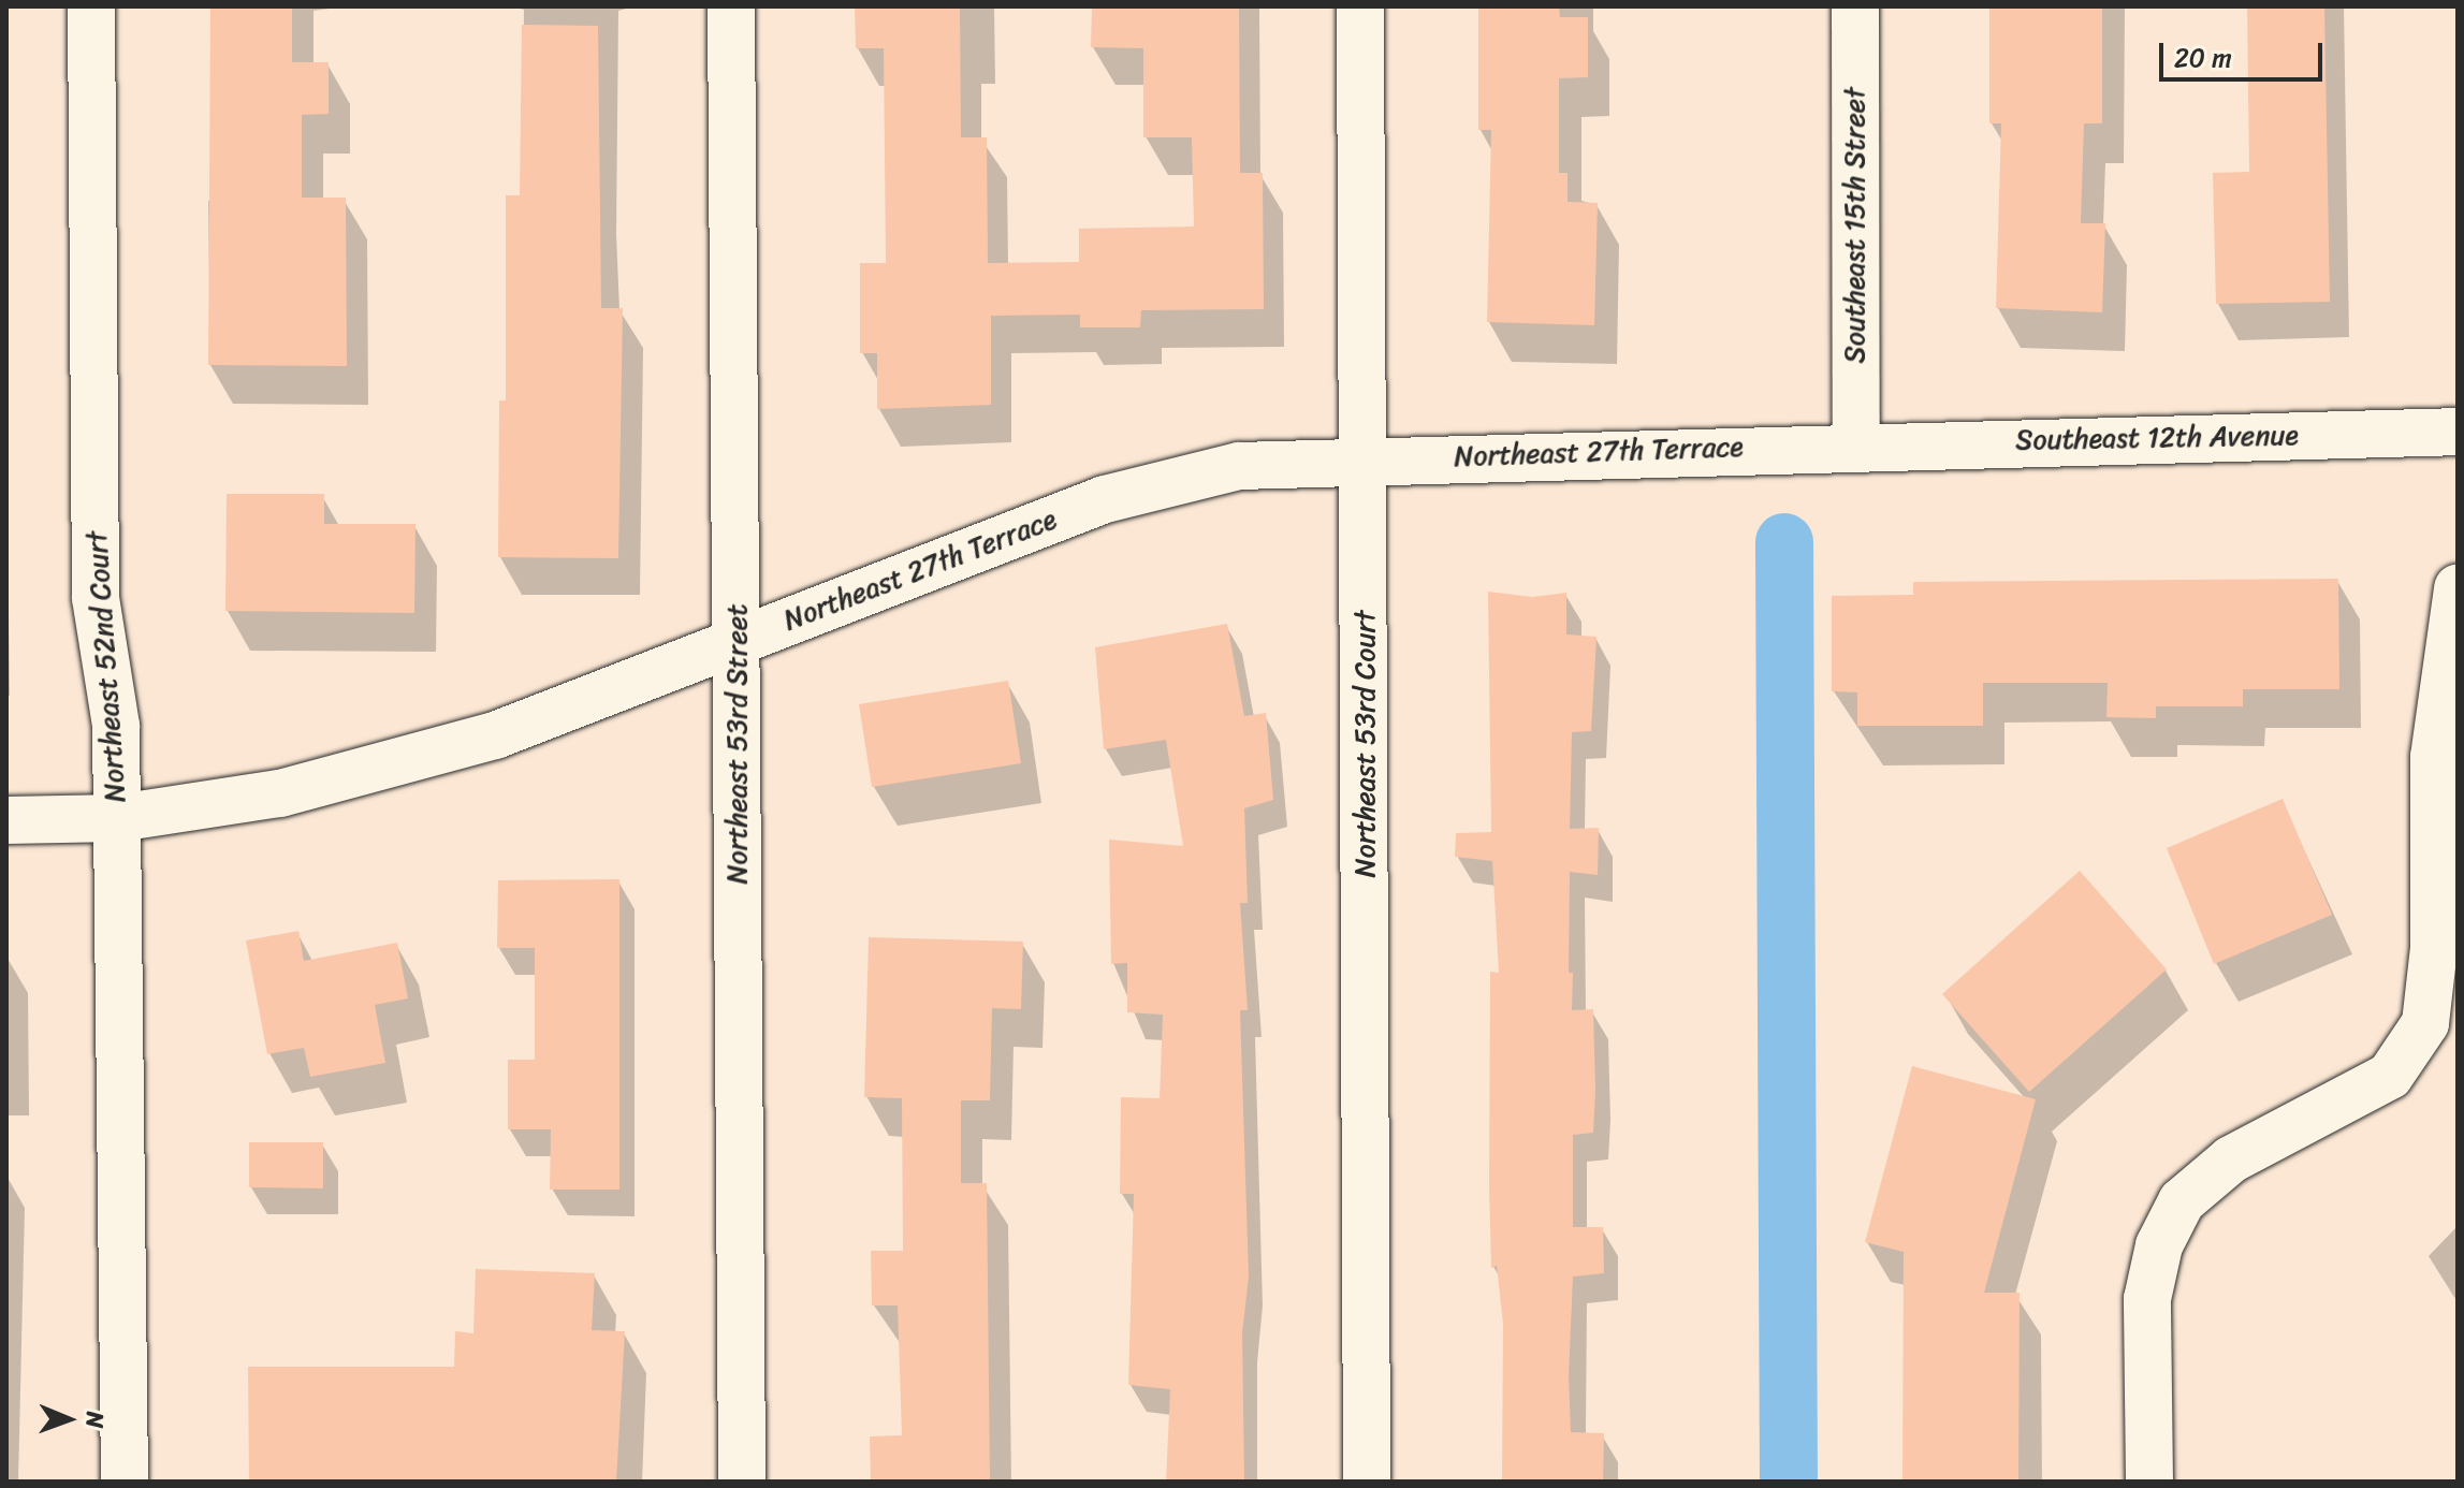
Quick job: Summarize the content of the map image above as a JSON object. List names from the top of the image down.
{
  "streets": {
    "street": [
      "Southeast 15th Street",
      "Southeast 12th Avenue",
      "Northeast 27th Terrace",
      "Northeast 52nd Court",
      "Northeast 53rd Street",
      "Northeast 53rd Court"
    ]
  },
  "crossings": [
    ["Southeast 15th Street", "Southeast 12th Avenue"],
    ["Southeast 15th Street", "Northeast 27th Terrace"],
    ["Southeast 12th Avenue", "Northeast 27th Terrace"],
    ["Northeast 27th Terrace", "Northeast 52nd Court"],
    ["Northeast 27th Terrace", "Northeast 53rd Street"],
    ["Northeast 27th Terrace", "Northeast 53rd Court"]
  ],
  "scale_bar": "20 m",
  "north": "right"
}
